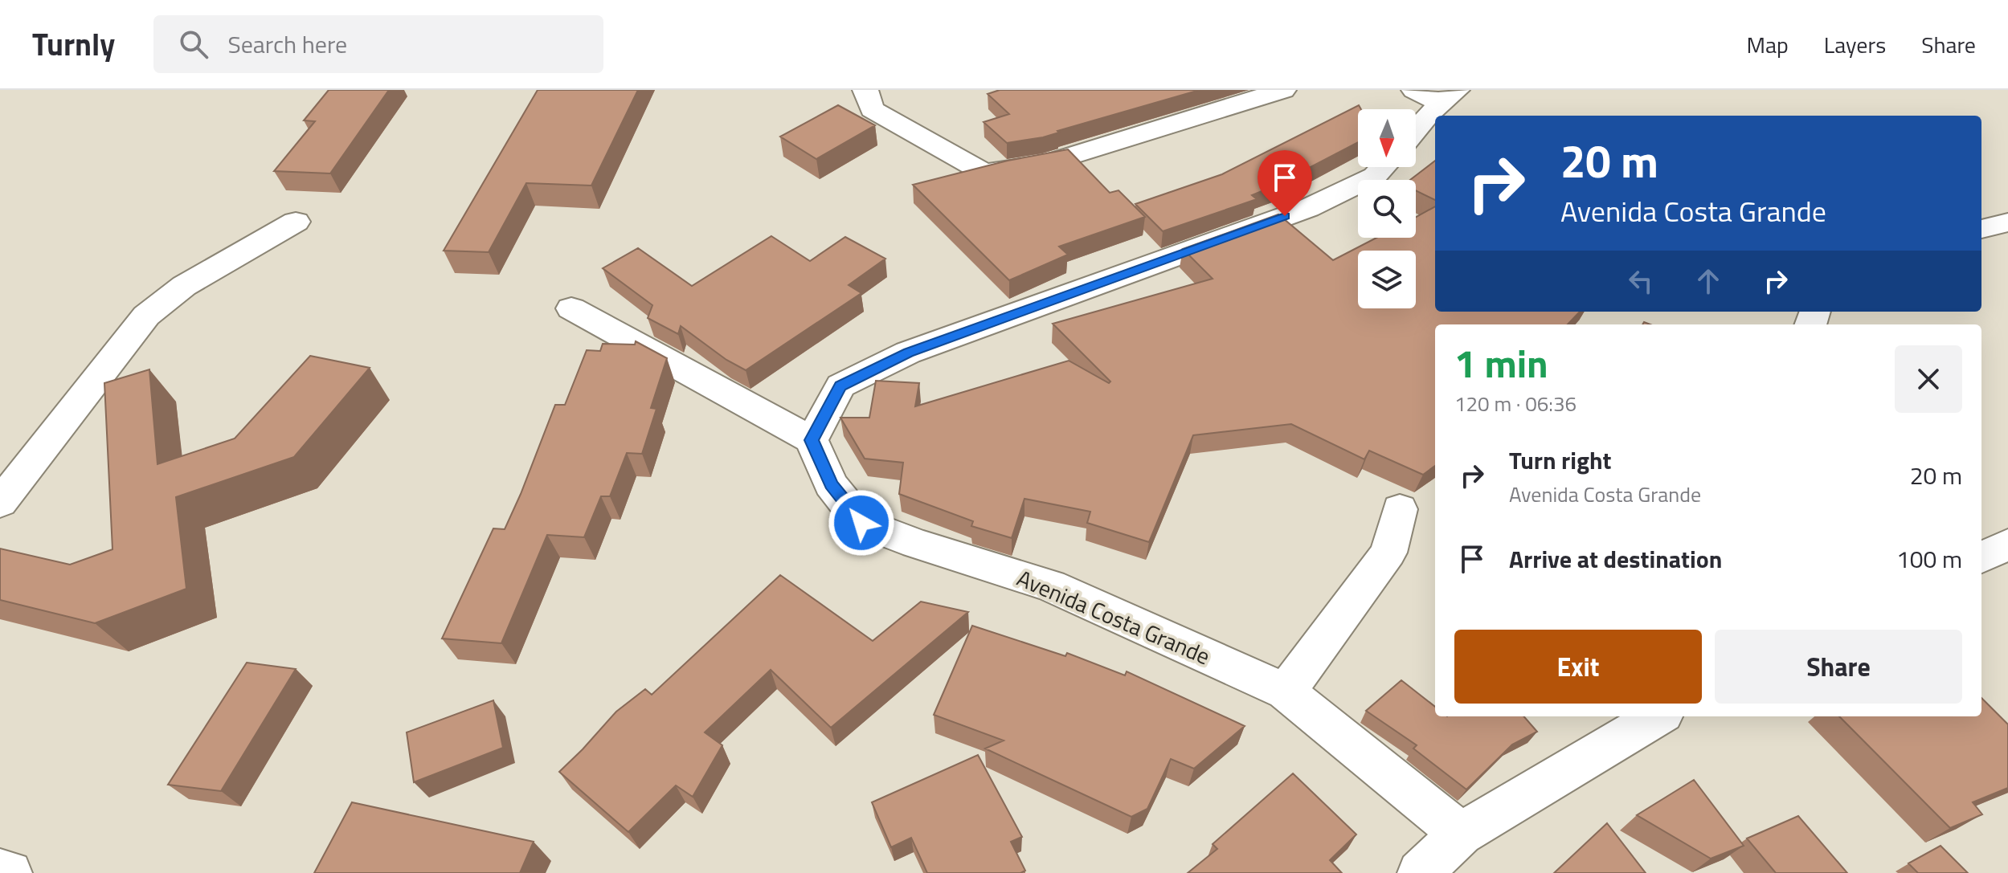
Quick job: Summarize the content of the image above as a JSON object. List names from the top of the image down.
{
  "streets": {
    "street": ["Avenida Costa Grande"]
  },
  "north": "bottom",
  "page": {
    "header": "Turnly",
    "search": "Search here",
    "nav": ["Map", "Layers", "Share"],
    "turn": ["20 m", "Avenida Costa Grande"],
    "heading": ["1 min", "120 m · 06:36"],
    "list": [
      {
        "name": "Turn right",
        "note": "Avenida Costa Grande",
        "value": "20 m"
      },
      {
        "name": "Arrive at destination",
        "value": "100 m"
      }
    ],
    "buttons": ["Exit", "Share"]
  }
}
